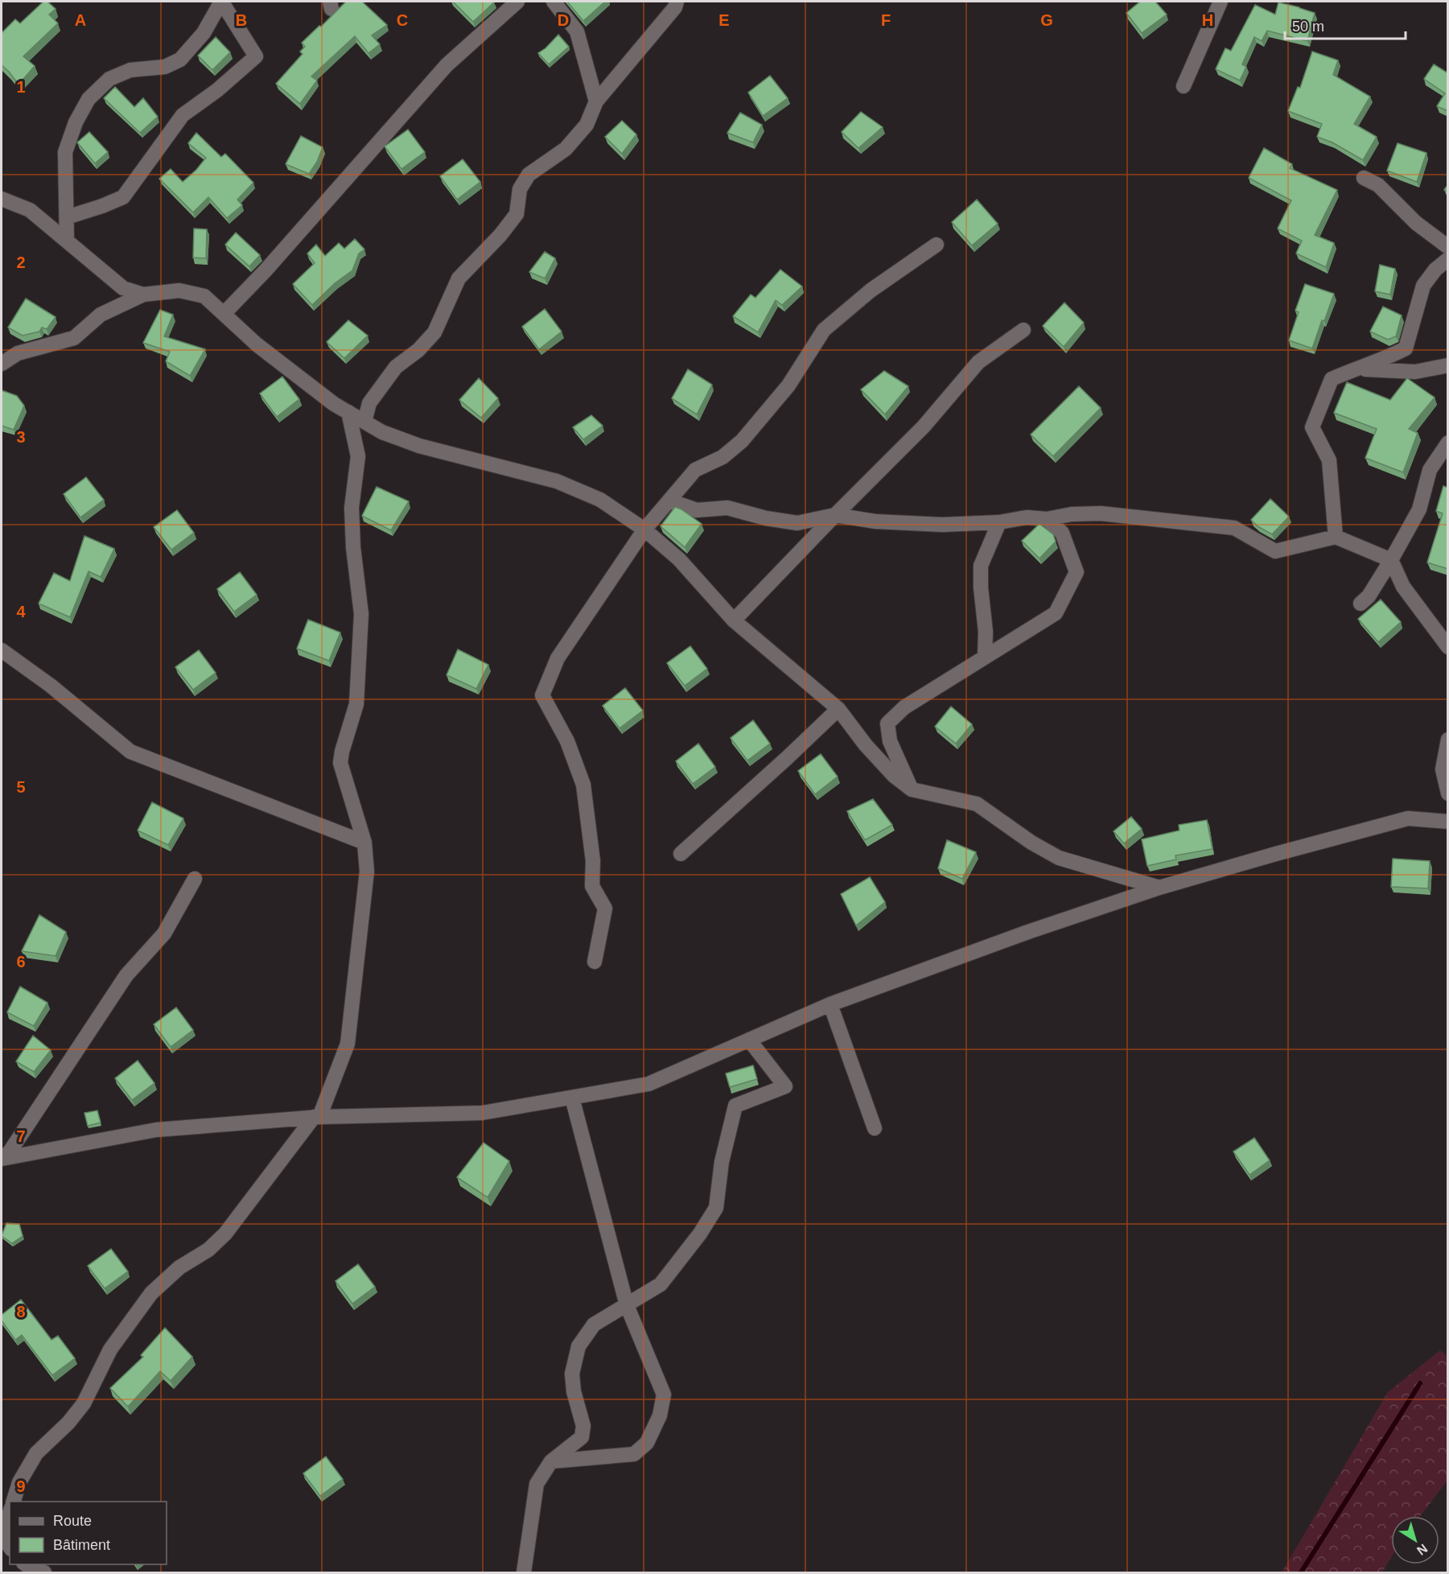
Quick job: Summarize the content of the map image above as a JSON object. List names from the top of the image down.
{
  "legend": ["Route", "Bâtiment"],
  "scale_bar": "50 m",
  "north": "bottom right",
  "grid": {
    "columns": [
      "A",
      "B",
      "C",
      "D",
      "E",
      "F",
      "G",
      "H"
    ],
    "rows": [
      "1",
      "2",
      "3",
      "4",
      "5",
      "6",
      "7",
      "8",
      "9"
    ]
  }
}
